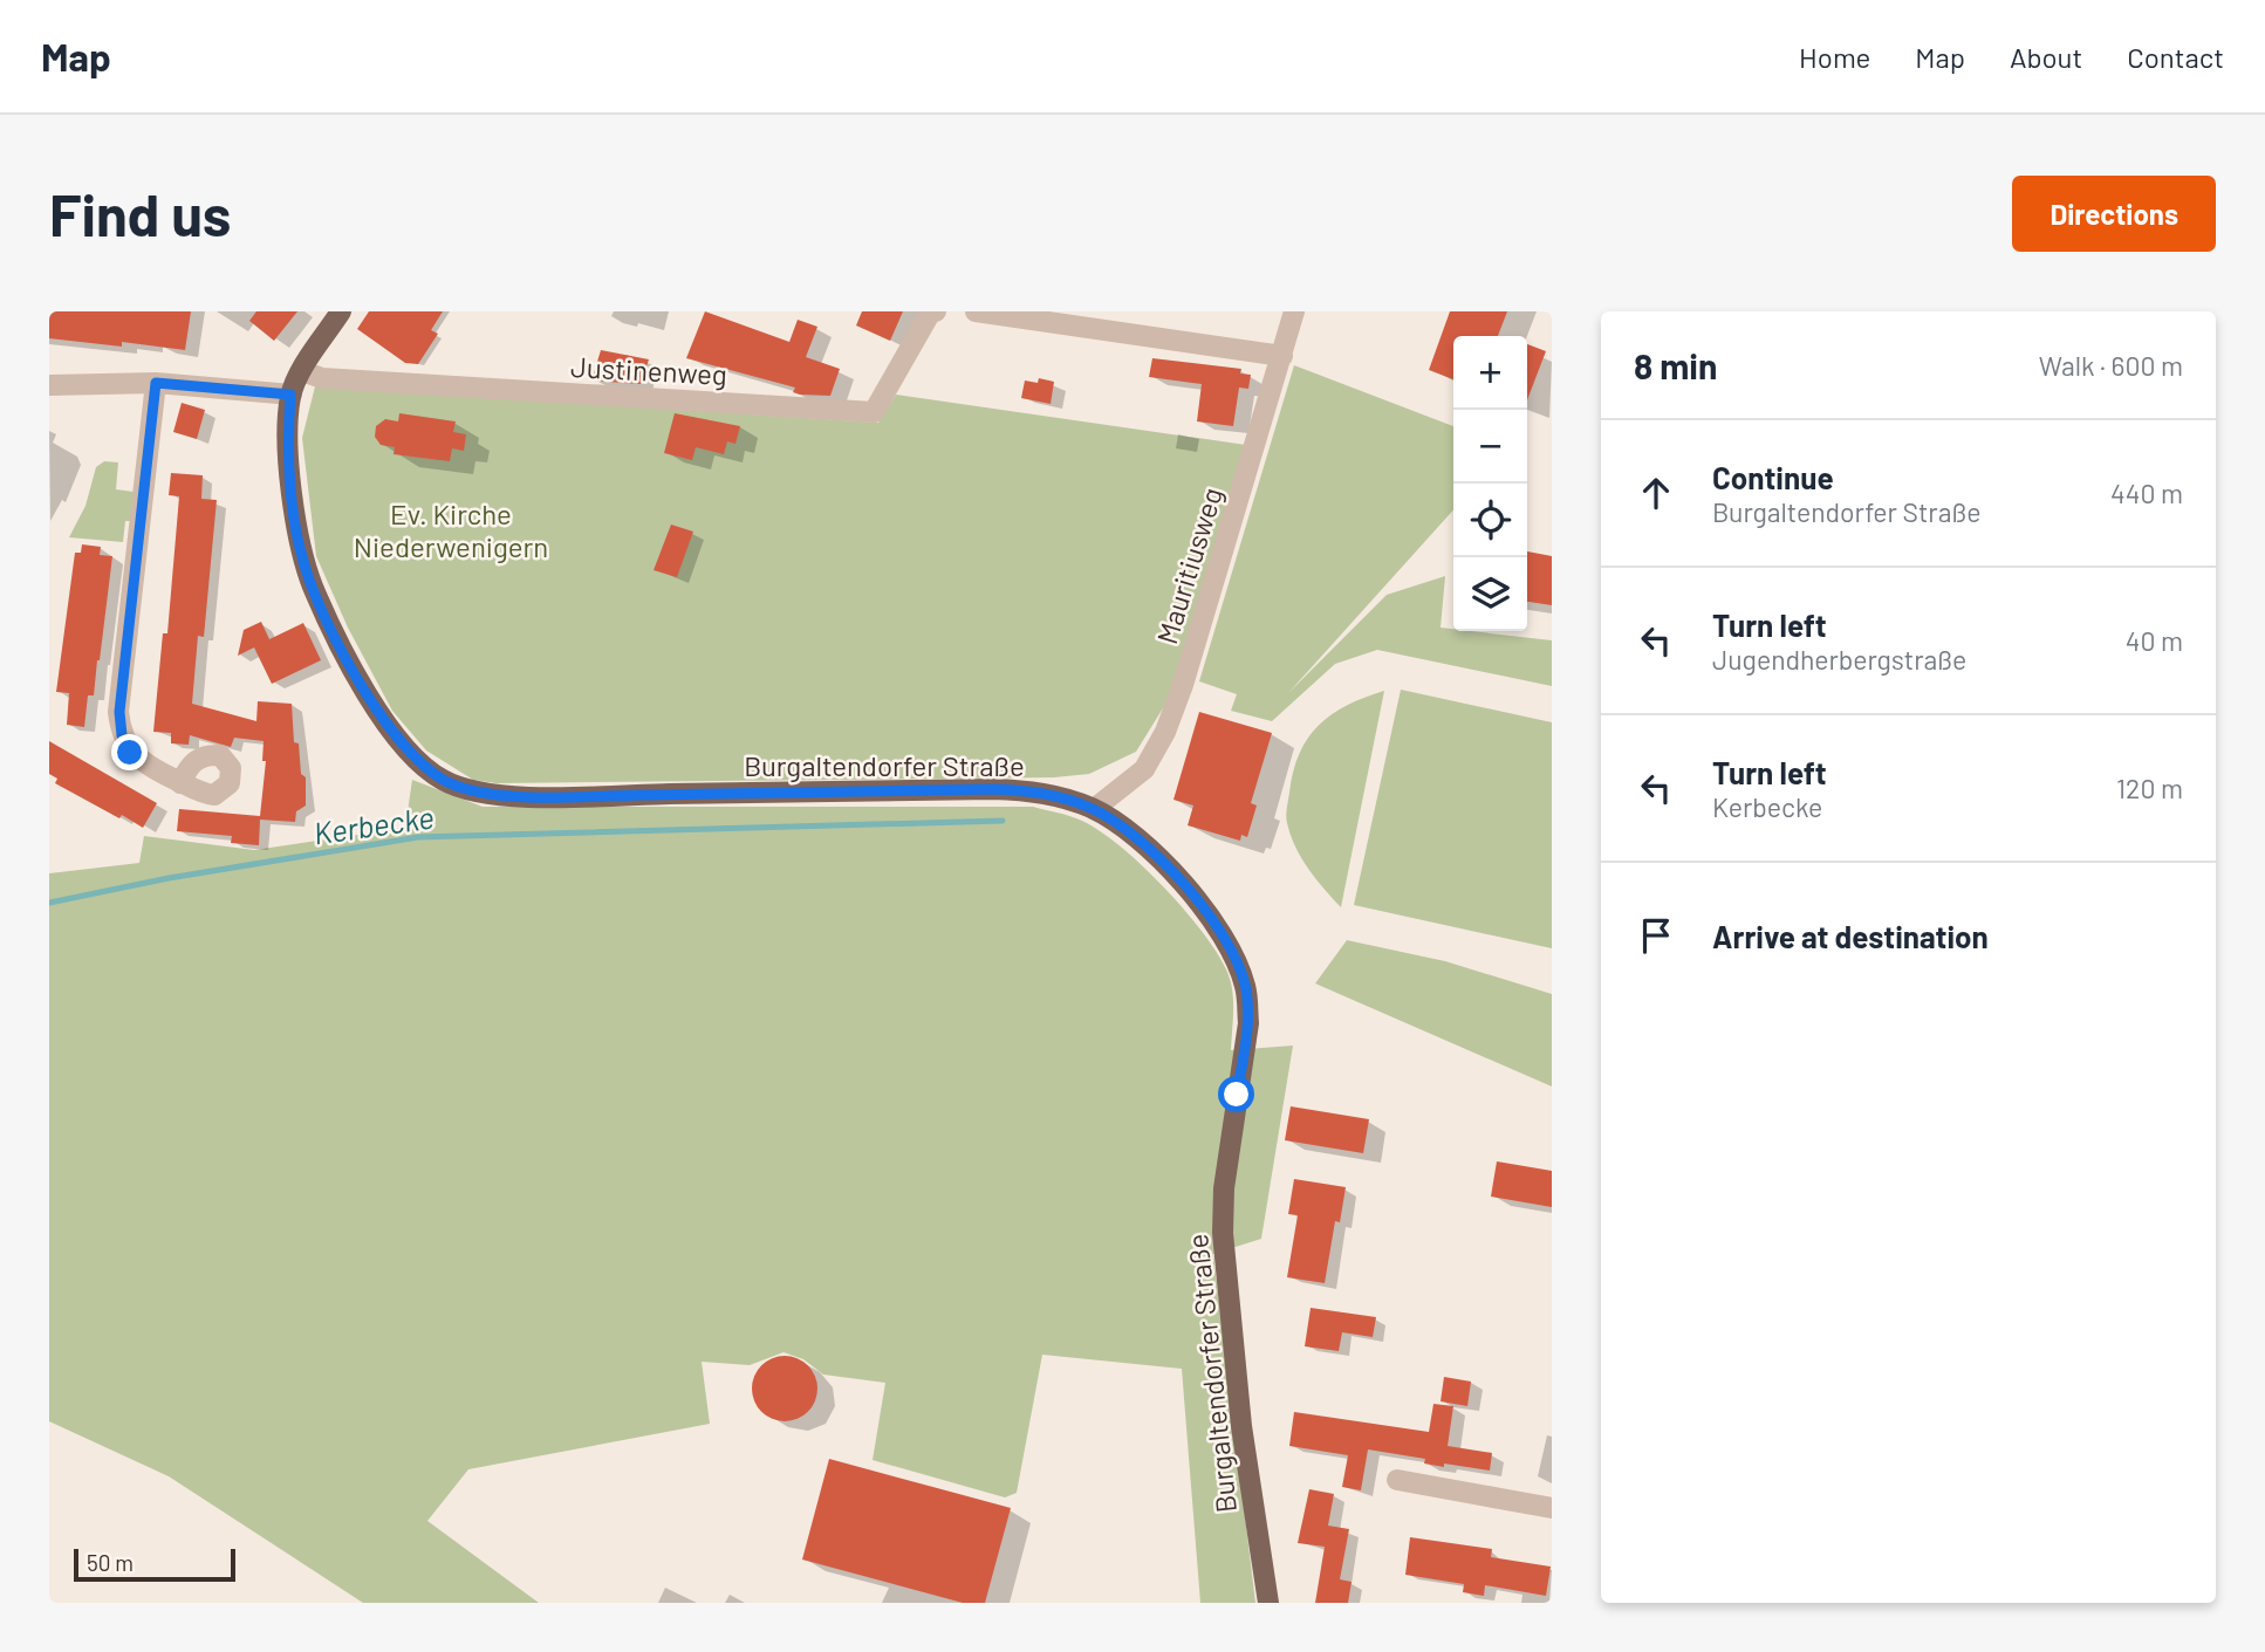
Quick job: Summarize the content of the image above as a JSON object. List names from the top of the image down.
{
  "streets": {
    "main road": ["Burgaltendorfer Straße"],
    "street": ["Justinenweg", "Mauritiusweg"]
  },
  "crossings": [
    ["Justinenweg", "Burgaltendorfer Straße"],
    ["Mauritiusweg", "Burgaltendorfer Straße"]
  ],
  "water": ["Kerbecke"],
  "parks": ["Ev. Kirche Niederwenigern"],
  "scale_bar": "50 m",
  "page": {
    "header": "Map",
    "nav": [
      "Home",
      "Map",
      "About",
      "Contact"
    ],
    "buttons": "Directions",
    "title": "Find us",
    "heading": ["8 min", "Walk · 600 m"],
    "map_buttons": ["+", "−"],
    "list": [
      ["Continue", "Burgaltendorfer Straße", "440 m"],
      ["Turn left", "Jugendherbergstraße", "40 m"],
      ["Turn left", "Kerbecke", "120 m"],
      "Arrive at destination"
    ],
    "scale": "50 m"
  }
}
